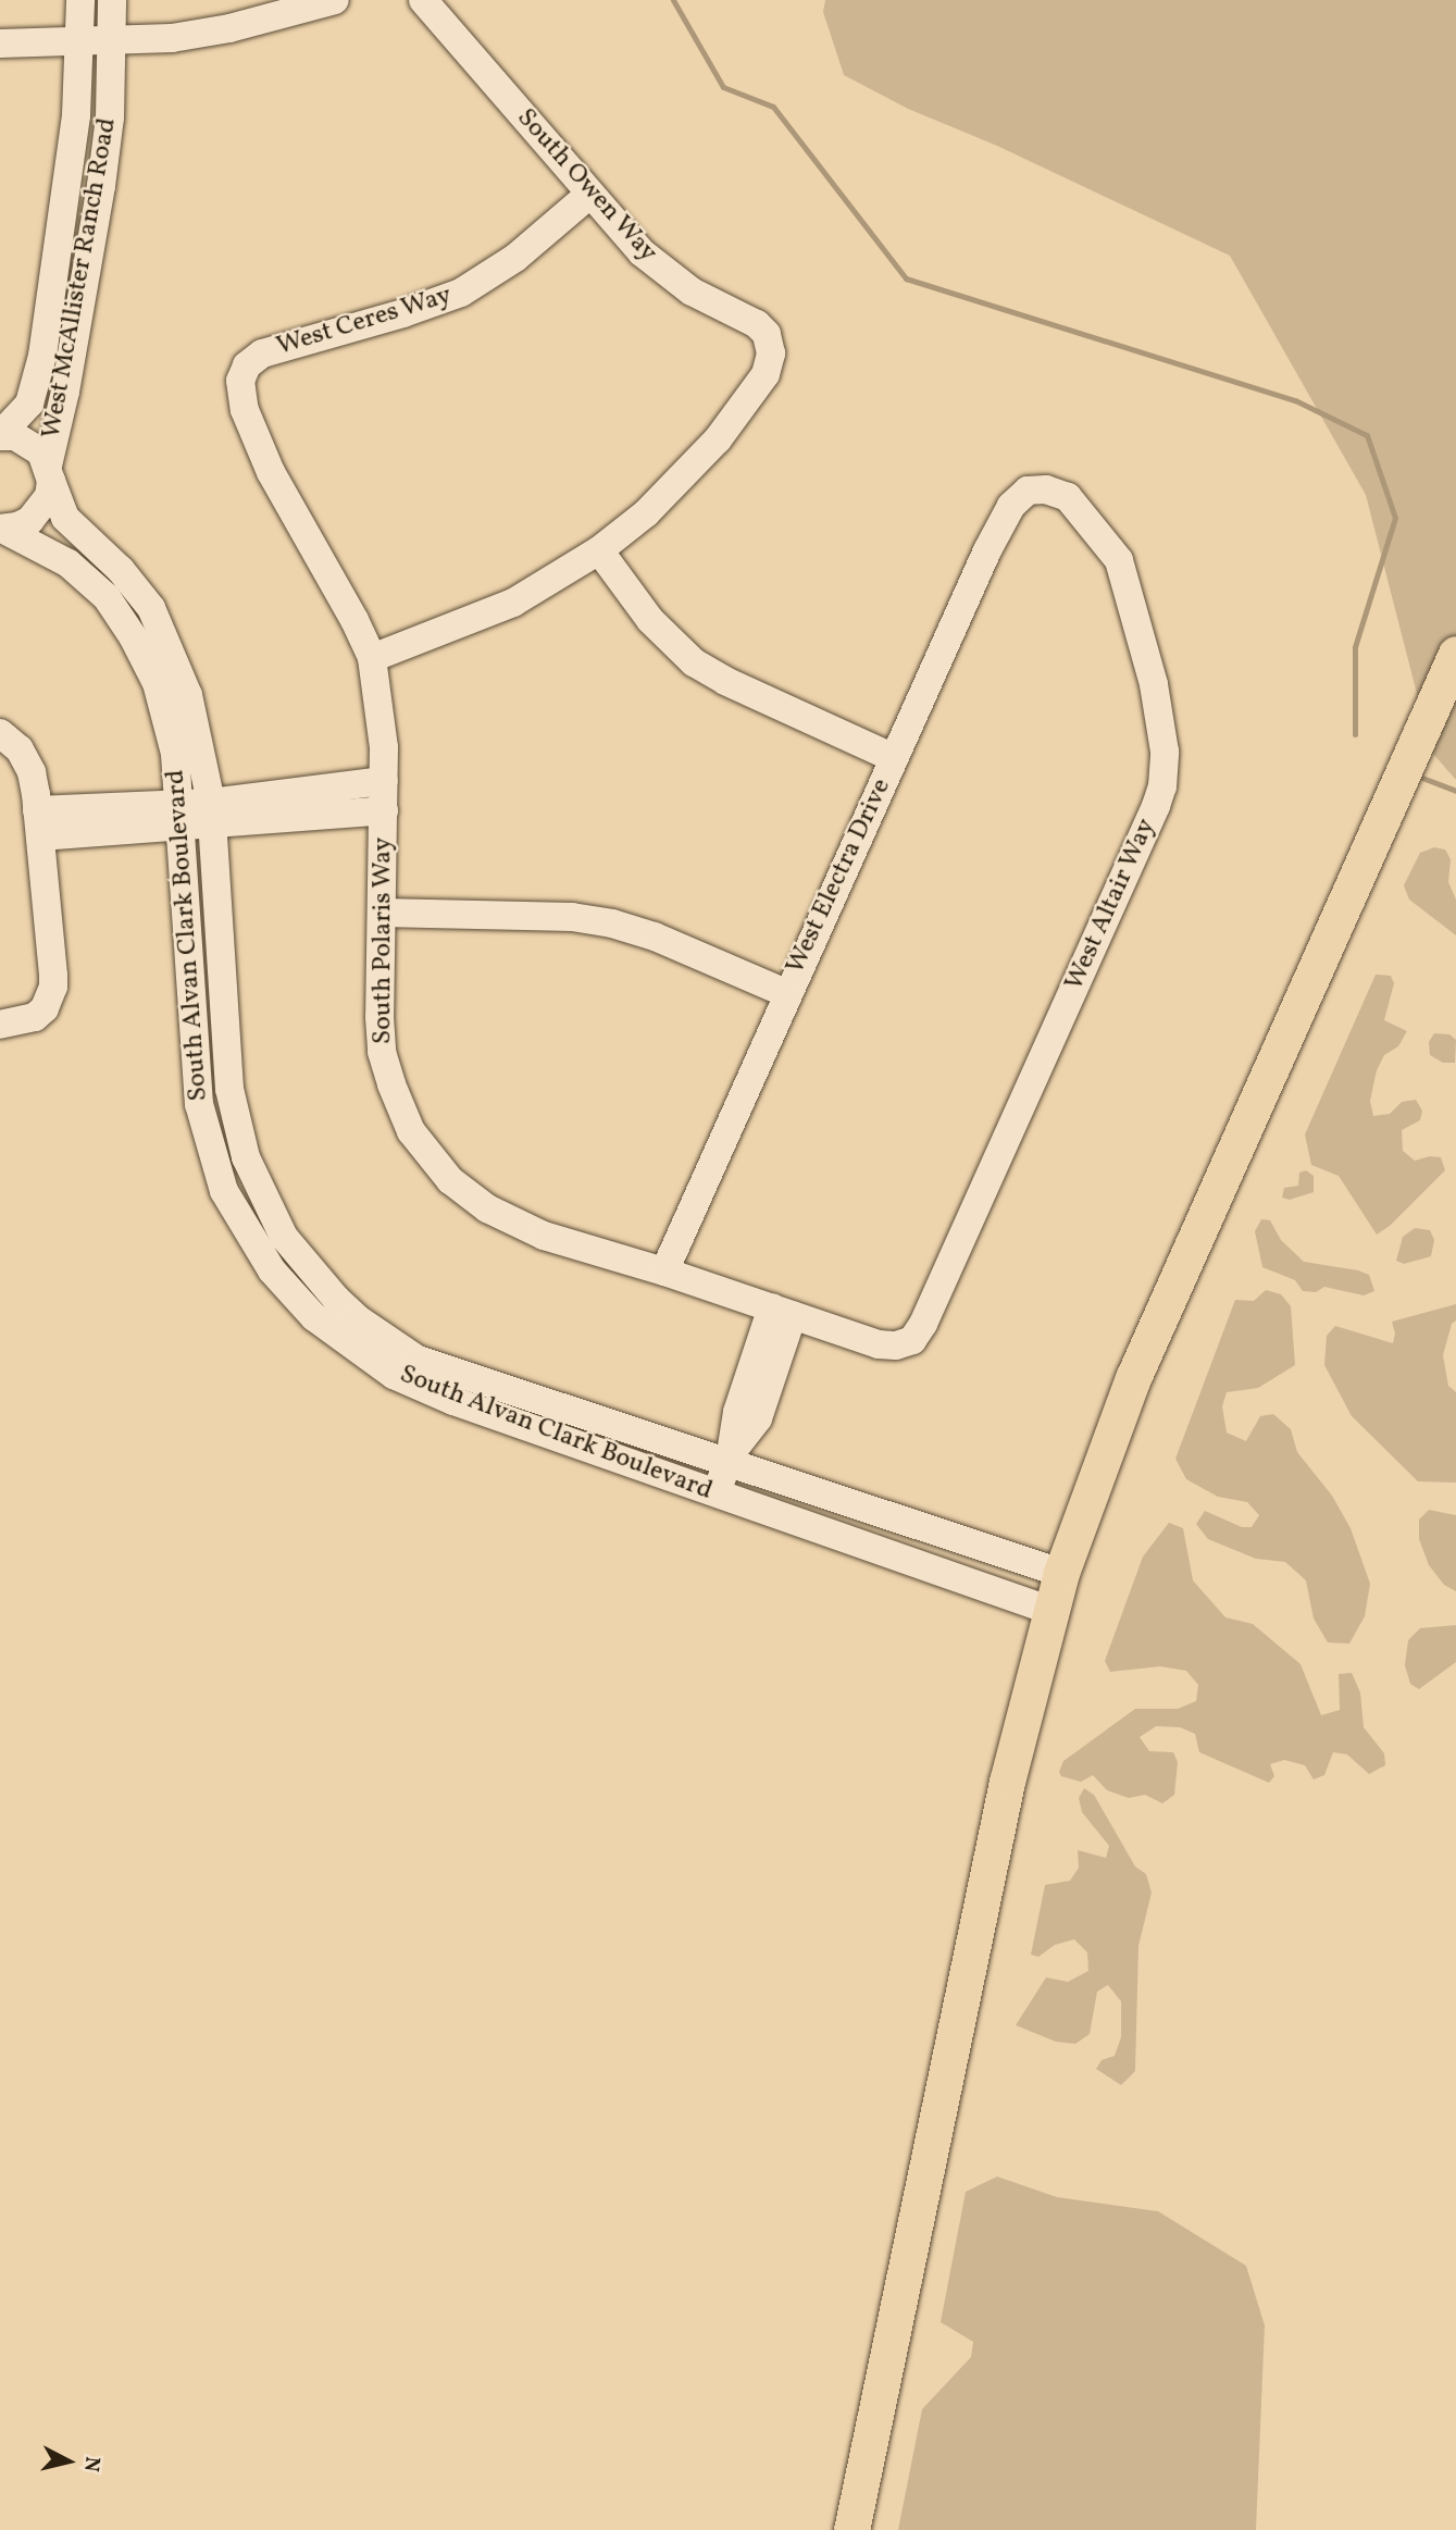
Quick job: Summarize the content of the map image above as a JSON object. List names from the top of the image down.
{
  "streets": {
    "street": [
      "South Owen Way",
      "West McAllister Ranch Road",
      "West Ceres Way",
      "West Electra Drive",
      "West Altair Way",
      "South Alvan Clark Boulevard",
      "South Polaris Way"
    ]
  },
  "crossings": [
    ["South Owen Way", "West Ceres Way"],
    ["West McAllister Ranch Road", "South Alvan Clark Boulevard"],
    ["West Ceres Way", "South Polaris Way"],
    ["West Electra Drive", "West Altair Way"],
    ["West Electra Drive", "South Polaris Way"],
    ["West Altair Way", "South Polaris Way"]
  ],
  "north": "right"
}
